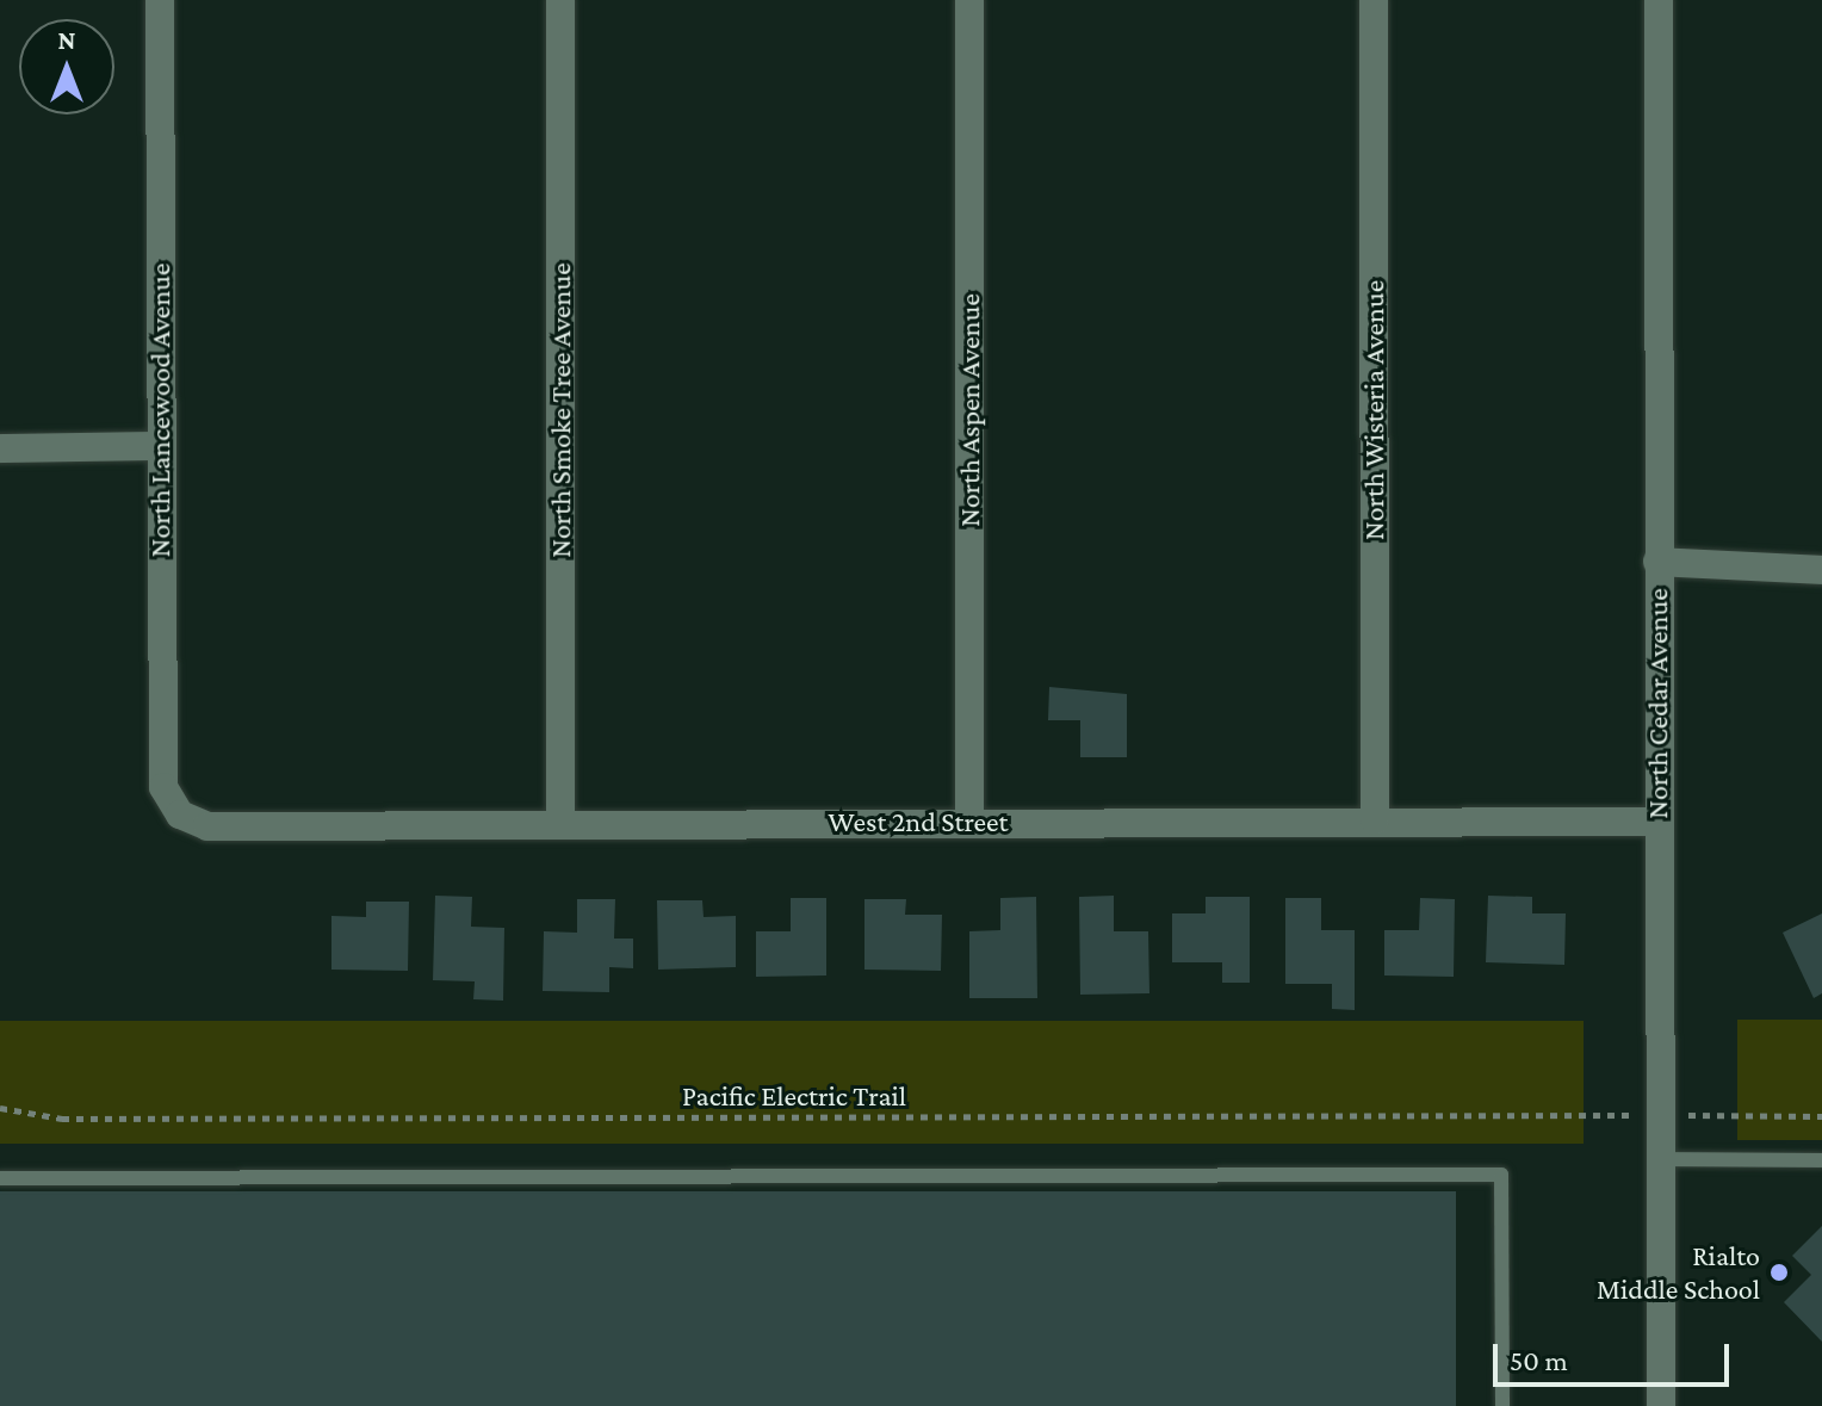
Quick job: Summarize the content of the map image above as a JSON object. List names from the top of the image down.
{
  "streets": {
    "street": [
      "North Lancewood Avenue",
      "North Smoke Tree Avenue",
      "North Aspen Avenue",
      "North Wisteria Avenue",
      "North Cedar Avenue",
      "West 2nd Street"
    ],
    "path": ["Pacific Electric Trail"]
  },
  "crossings": [
    ["North Lancewood Avenue", "West 2nd Street"],
    ["North Smoke Tree Avenue", "West 2nd Street"],
    ["North Aspen Avenue", "West 2nd Street"],
    ["North Wisteria Avenue", "West 2nd Street"],
    ["North Cedar Avenue", "West 2nd Street"]
  ],
  "places": ["Rialto Middle School"],
  "scale_bar": "50 m",
  "north": "top"
}
